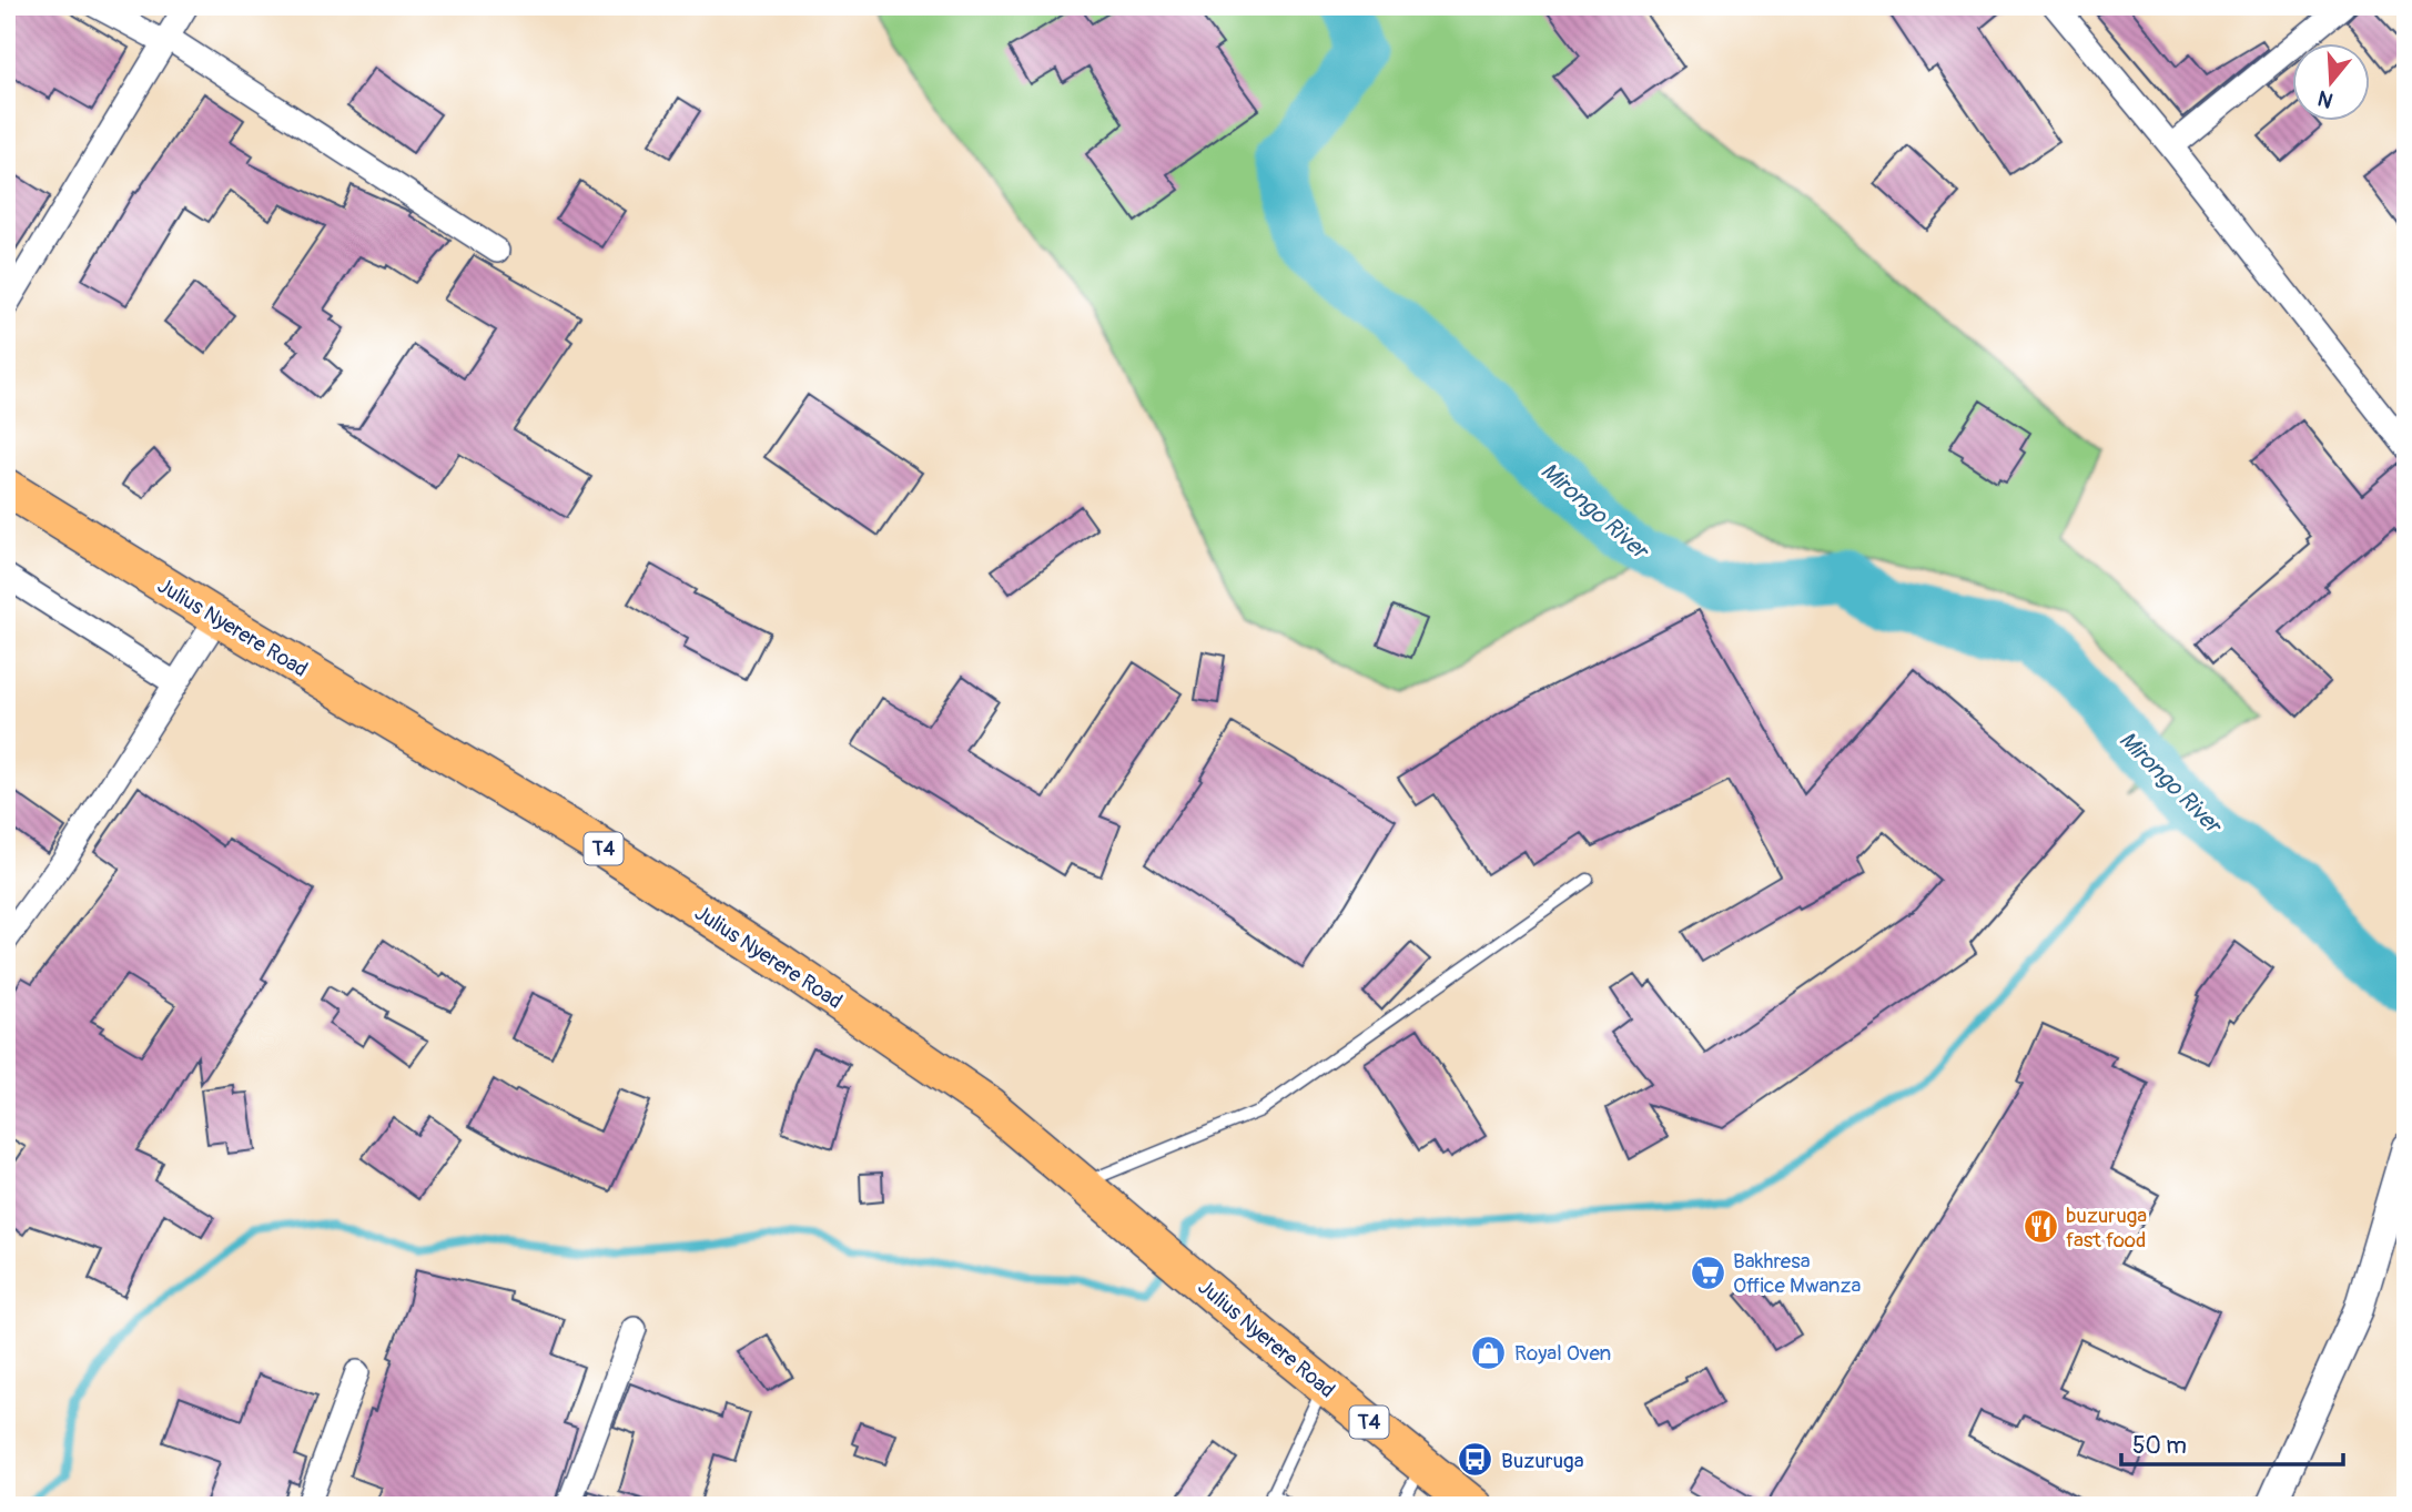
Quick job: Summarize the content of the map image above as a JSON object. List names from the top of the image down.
{
  "streets": {
    "highway": ["Julius Nyerere Road", "T4"]
  },
  "water": ["Mirongo River"],
  "places": {
    "restaurant": ["buzuruga fast food"],
    "supermarket": ["Bakhresa Office Mwanza"],
    "shop": ["Royal Oven"],
    "bus stop": ["Buzuruga"]
  },
  "scale_bar": "50 m",
  "north": "bottom"
}
